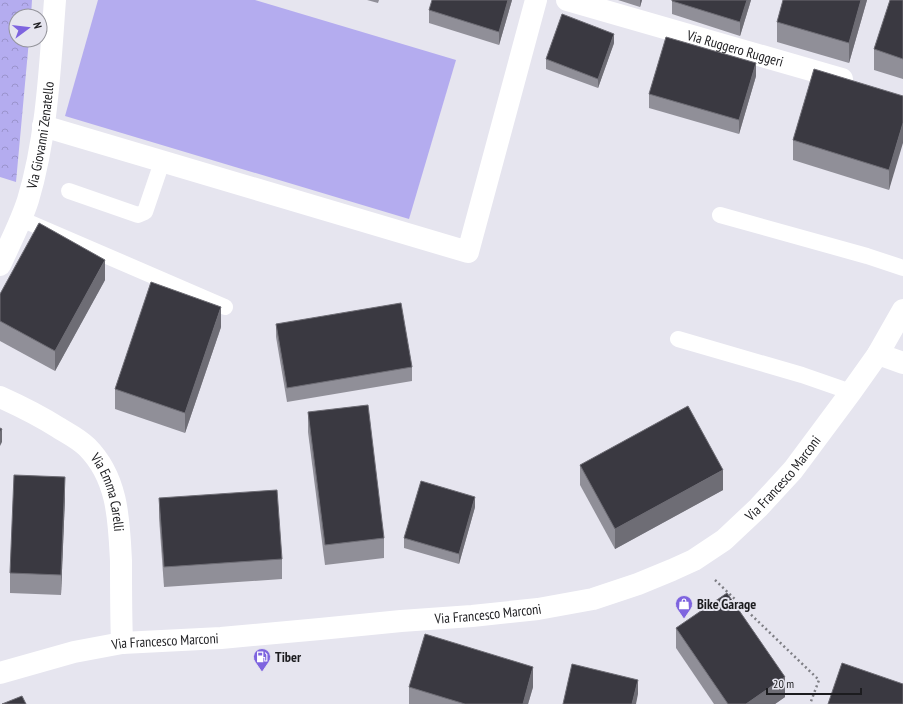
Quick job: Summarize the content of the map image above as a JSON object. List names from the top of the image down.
{
  "streets": {
    "street": [
      "Via Ruggero Ruggeri",
      "Via Giovanni Zenatello",
      "Via Francesco Marconi",
      "Via Emma Carelli"
    ]
  },
  "crossings": [
    ["Via Francesco Marconi", "Via Emma Carelli"]
  ],
  "places": {
    "shop": ["Bike Garage"],
    "fuel station": ["Tiber"]
  },
  "scale_bar": "20 m",
  "north": "right"
}
